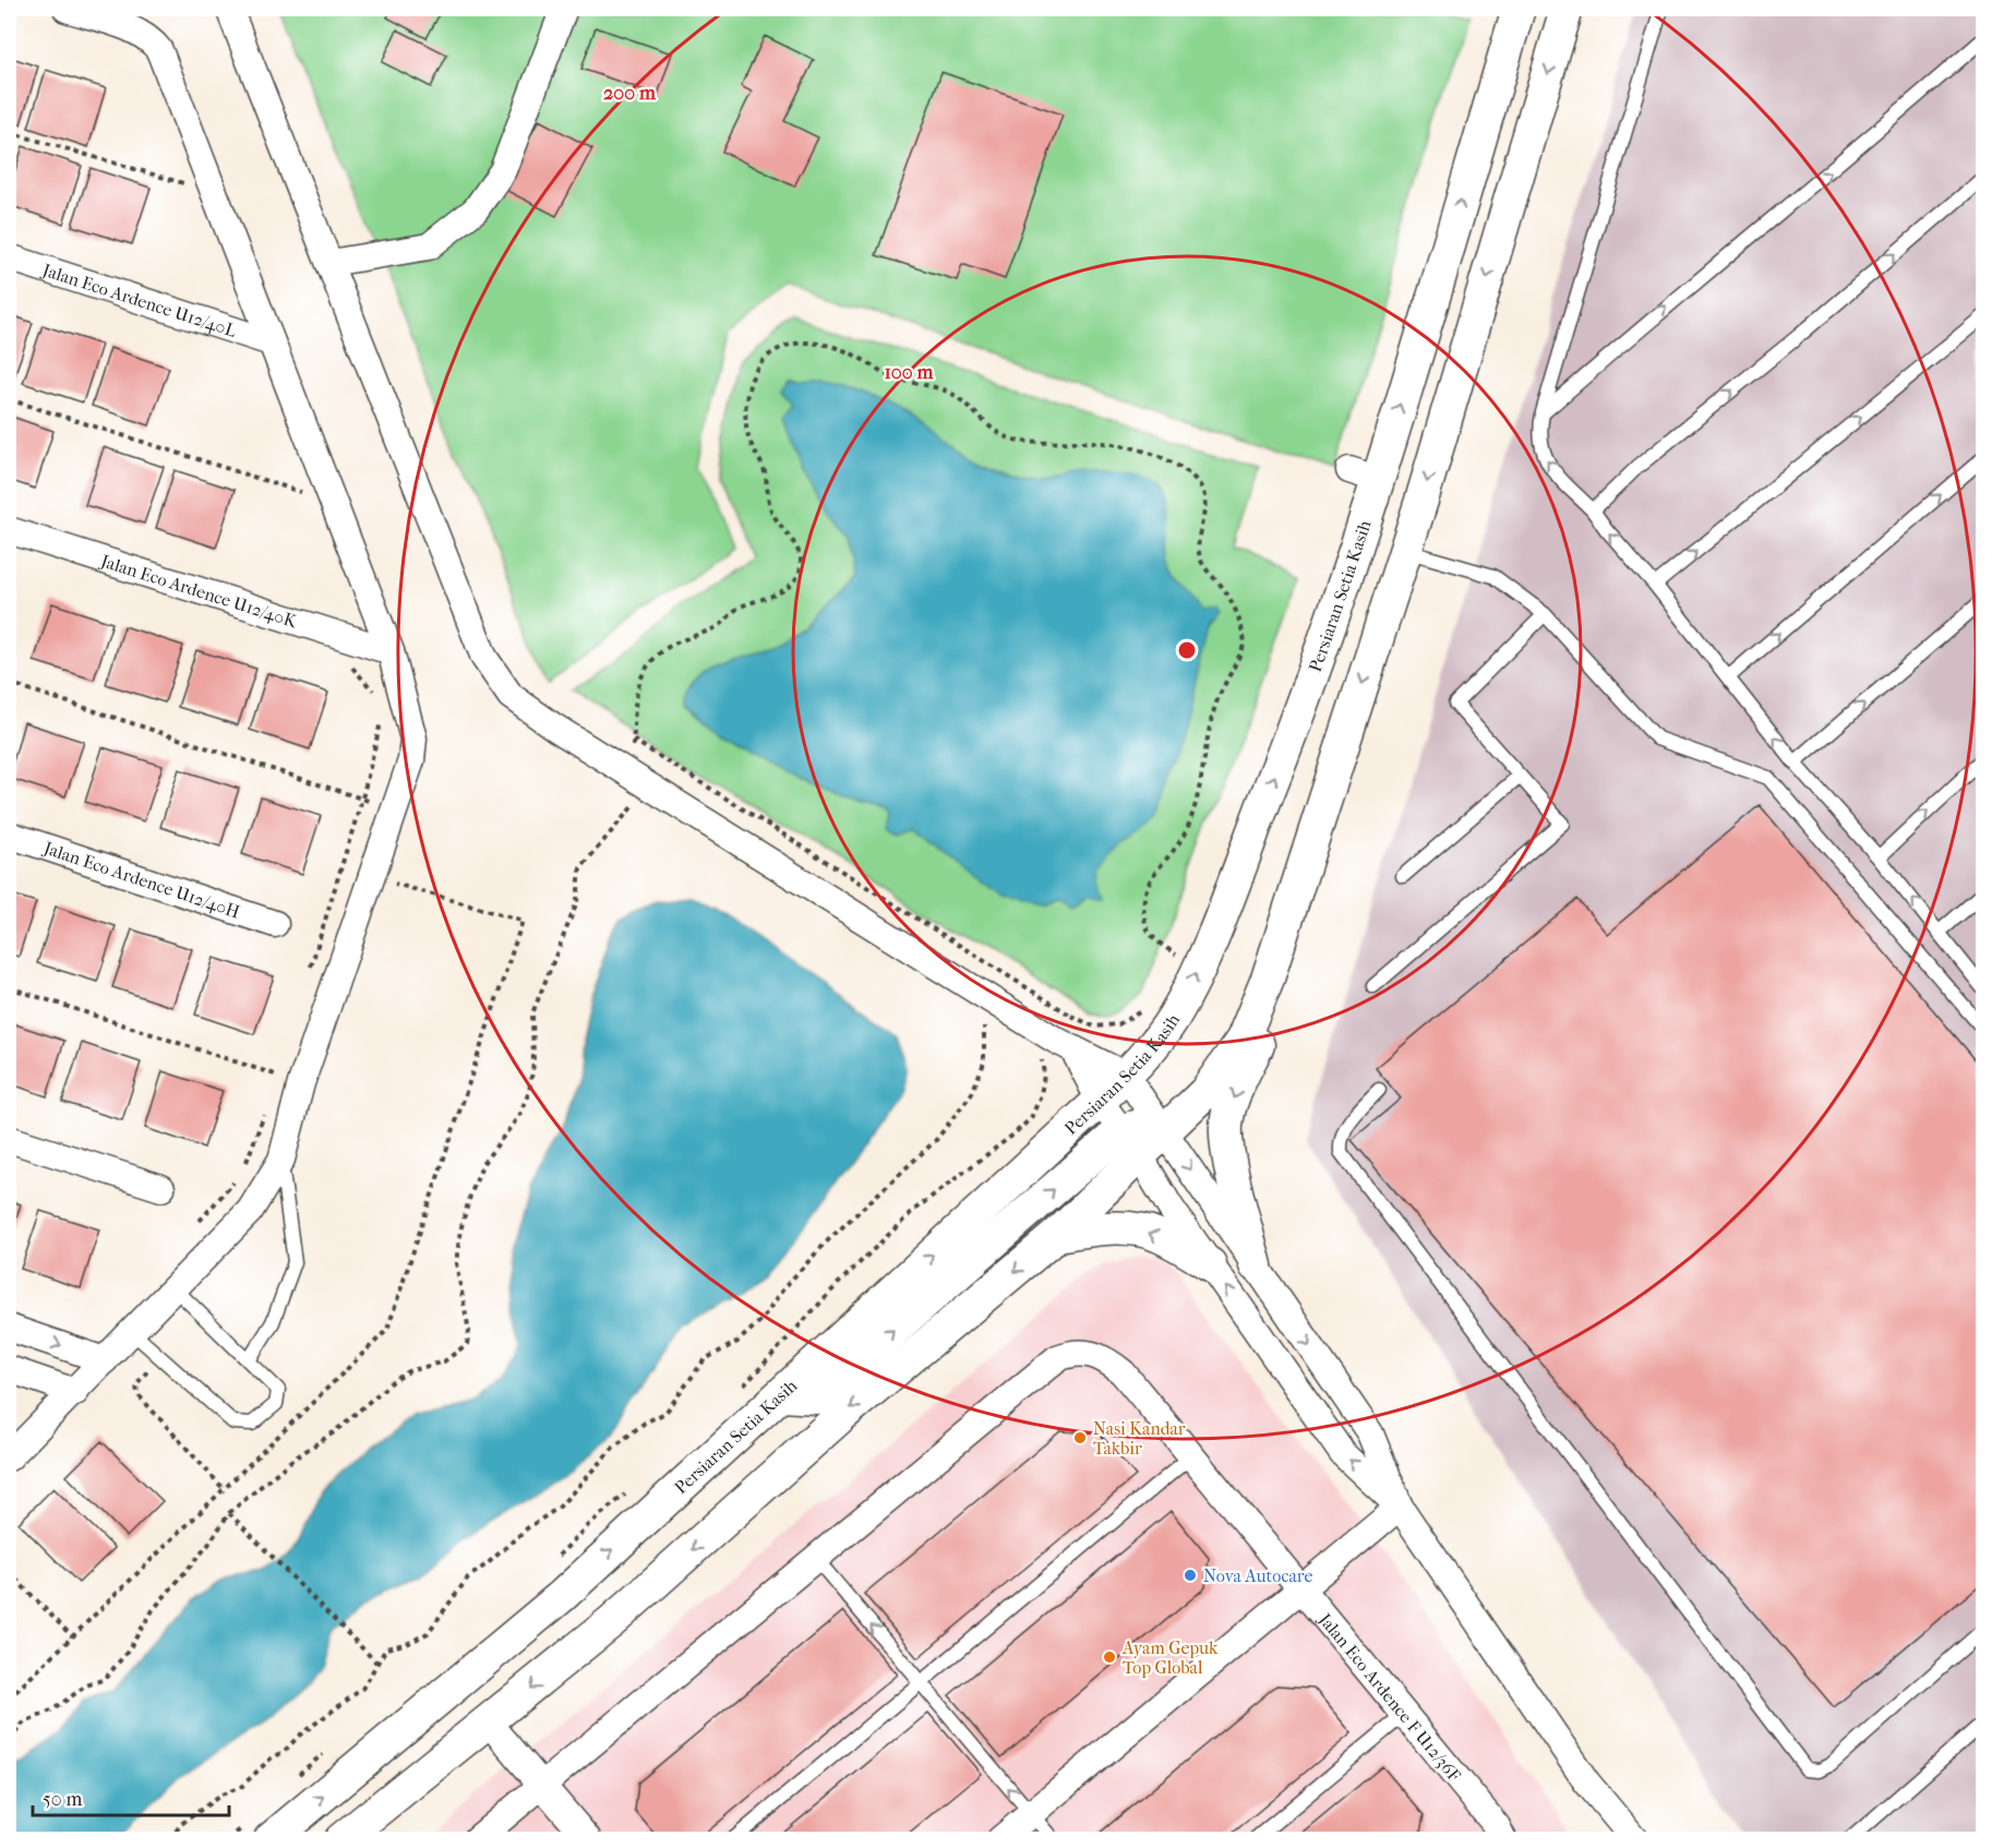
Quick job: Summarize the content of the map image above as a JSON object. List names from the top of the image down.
{
  "streets": {
    "street": [
      "Jalan Eco Ardence U12/40L",
      "Jalan Eco Ardence U12/40K",
      "Persiaran Setia Kasih",
      "Jalan Eco Ardence U12/40H",
      "Jalan Eco Ardence F U12/36F"
    ]
  },
  "places": ["Nasi Kandar Takbir", "Nova Autocare", "Ayam Gepuk Top Global"],
  "scale_bar": "50 m",
  "rings": ["200 m", "100 m"]
}
